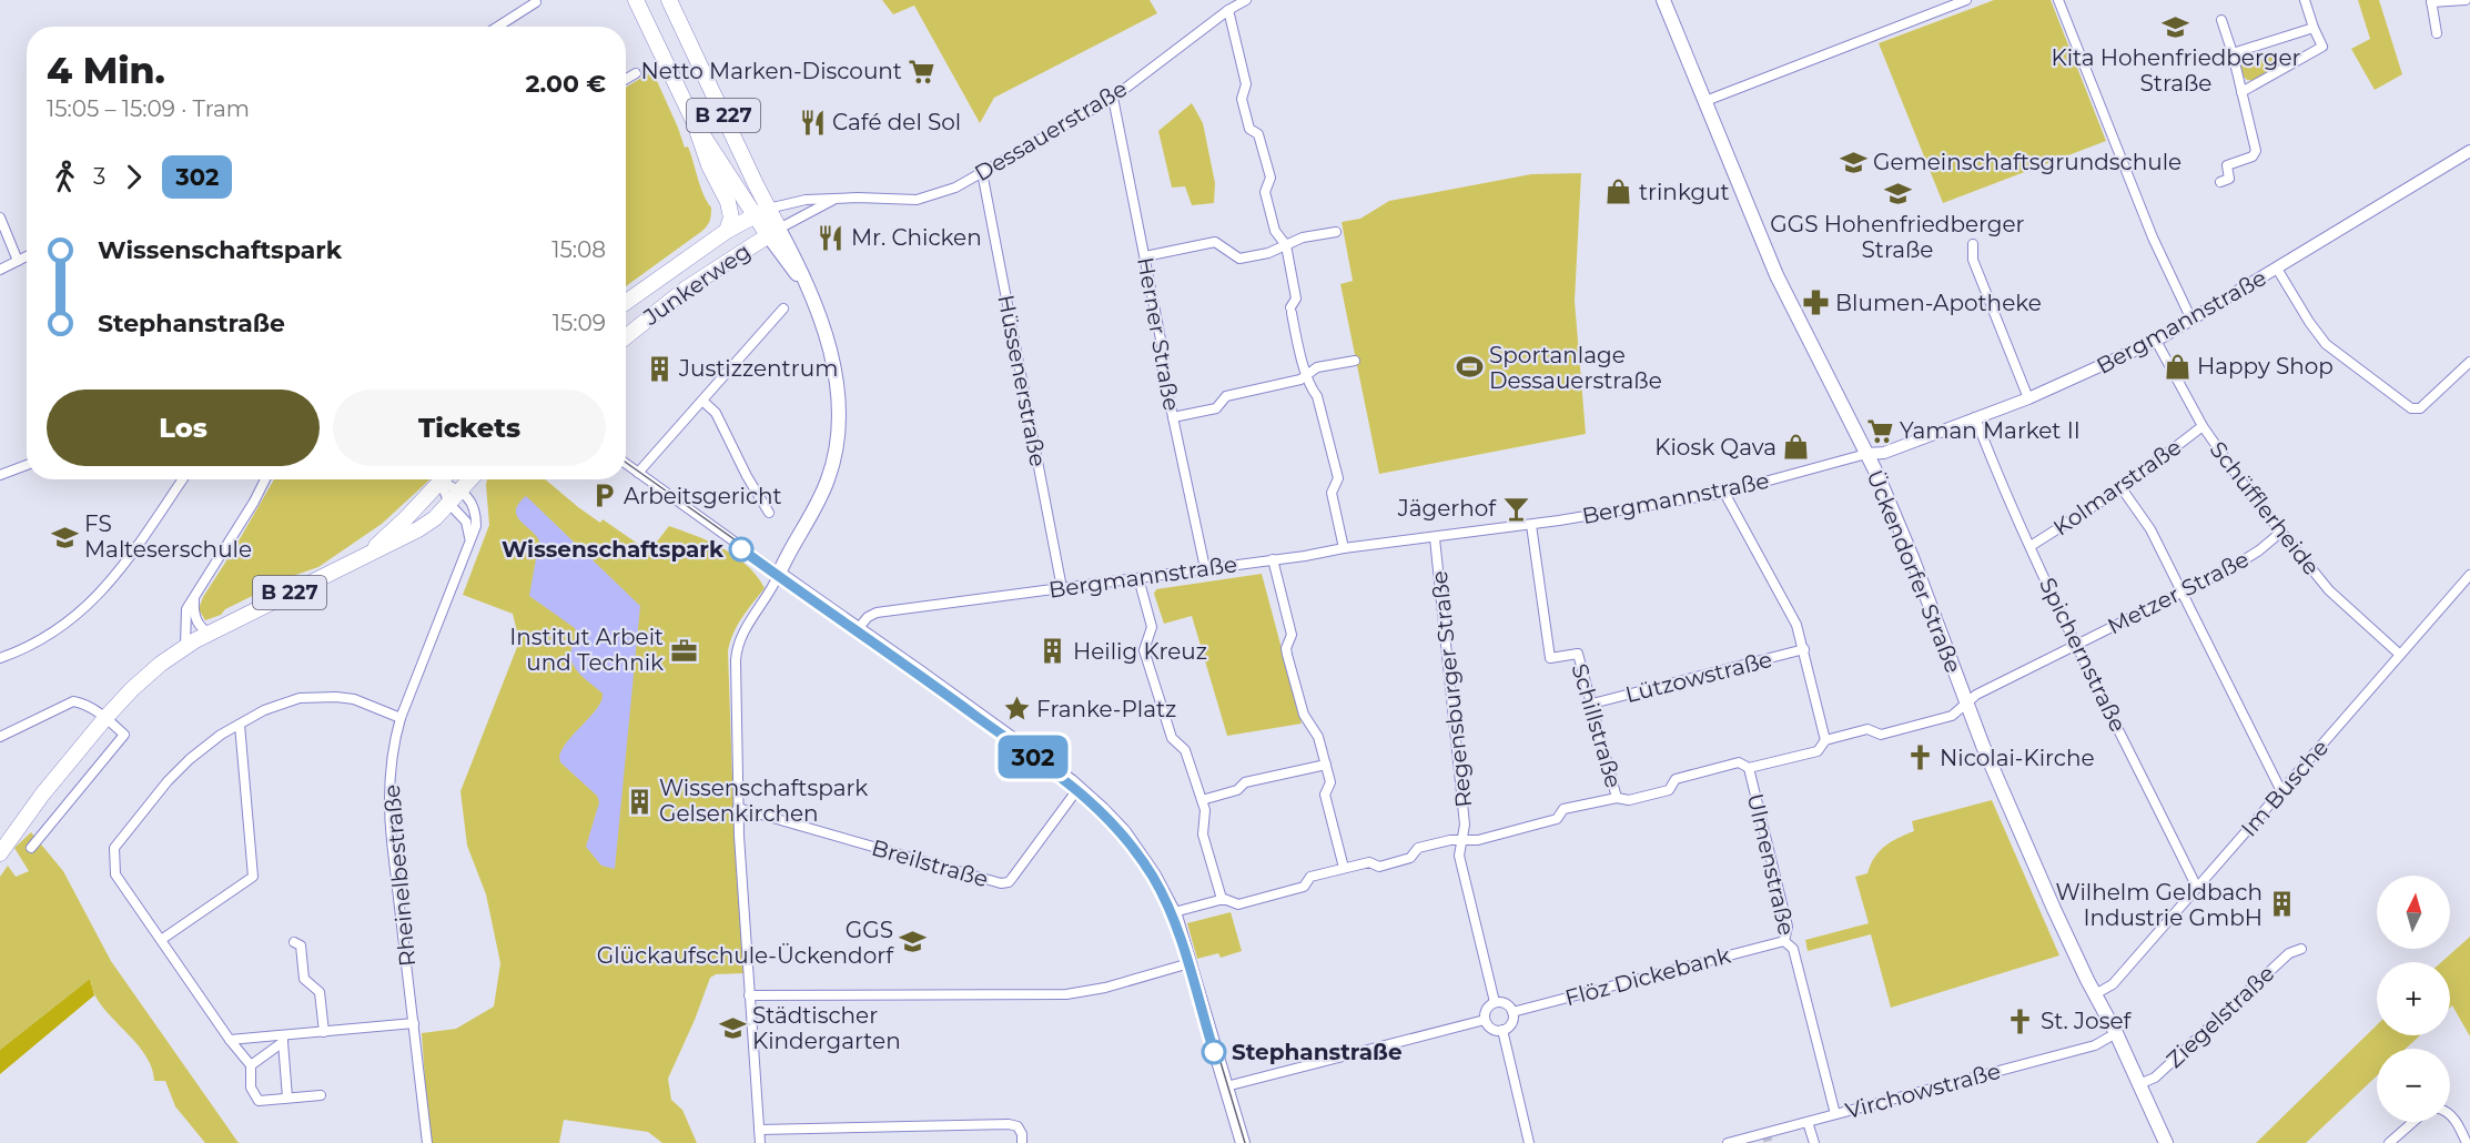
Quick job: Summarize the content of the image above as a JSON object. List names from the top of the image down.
{
  "streets": {
    "main road": ["B 227", "Junkerweg", "Ückendorfer Straße"],
    "street": [
      "Dessauerstraße",
      "Bergmannstraße",
      "Herner Straße",
      "Hüssenerstraße",
      "Kolmarstraße",
      "Schüfflerheide",
      "Metzer Straße",
      "Spichernstraße",
      "Lützowstraße",
      "Regensburger Straße",
      "Schillstraße",
      "Im Busche",
      "Breilstraße",
      "Ulmenstraße",
      "Rheinelbestraße",
      "Flöz Dickebank",
      "Ziegelstraße",
      "Virchowstraße"
    ]
  },
  "crossings": [
    ["B 227", "Dessauerstraße"],
    ["B 227", "Junkerweg"],
    ["B 227", "Rheinelbestraße"],
    ["Dessauerstraße", "Junkerweg"],
    ["Dessauerstraße", "Herner Straße"],
    ["Dessauerstraße", "Hüssenerstraße"],
    ["Bergmannstraße", "Herner Straße"],
    ["Bergmannstraße", "Hüssenerstraße"],
    ["Bergmannstraße", "Schüfflerheide"],
    ["Bergmannstraße", "Ückendorfer Straße"],
    ["Bergmannstraße", "Spichernstraße"],
    ["Bergmannstraße", "Regensburger Straße"],
    ["Bergmannstraße", "Schillstraße"],
    ["Kolmarstraße", "Schüfflerheide"],
    ["Kolmarstraße", "Spichernstraße"],
    ["Schüfflerheide", "Metzer Straße"],
    ["Schüfflerheide", "Im Busche"],
    ["Ückendorfer Straße", "Metzer Straße"],
    ["Ückendorfer Straße", "Im Busche"],
    ["Ückendorfer Straße", "Ziegelstraße"],
    ["Ückendorfer Straße", "Virchowstraße"],
    ["Metzer Straße", "Spichernstraße"],
    ["Metzer Straße", "Schillstraße"],
    ["Metzer Straße", "Ulmenstraße"],
    ["Spichernstraße", "Im Busche"],
    ["Lützowstraße", "Schillstraße"],
    ["Regensburger Straße", "Flöz Dickebank"],
    ["Ulmenstraße", "Flöz Dickebank"],
    ["Ulmenstraße", "Virchowstraße"]
  ],
  "places": {
    "school or university": [
      "Kita Hohenfriedberger Straße",
      "Gemeinschaftsgrundschule",
      "GGS Hohenfriedberger Straße",
      "FS Malteserschule",
      "GGS Glückaufschule-Ückendorf",
      "Städtischer Kindergarten"
    ],
    "supermarket": ["Netto Marken-Discount", "Yaman Market II"],
    "restaurant": ["Café del Sol", "Mr. Chicken"],
    "shop": ["trinkgut", "Happy Shop", "Kiosk Qava"],
    "pharmacy": ["Blumen-Apotheke"],
    "sports": ["Sportanlage Dessauerstraße"],
    "building": [
      "Justizzentrum",
      "Heilig Kreuz",
      "Wissenschaftspark Gelsenkirchen",
      "Wilhelm Geldbach Industrie GmbH"
    ],
    "parking": ["Arbeitsgericht"],
    "bar": ["Jägerhof"],
    "other": ["Wissenschaftspark", "Stephanstraße"],
    "office": ["Institut Arbeit und Technik"],
    "place": ["Franke-Platz"],
    "church": ["Nicolai-Kirche", "St. Josef"]
  },
  "lines": ["tram line 302"],
  "north": "top",
  "page": {
    "on_map": "302",
    "heading": ["4 Min.", "15:05 – 15:09 · Tram", "2.00 €"],
    "legs": ["3", "302"],
    "list": [
      {
        "name": "Wissenschaftspark",
        "value": "15:08"
      },
      {
        "name": "Stephanstraße",
        "value": "15:09"
      }
    ],
    "buttons": ["Los", "Tickets"],
    "map_buttons": ["+", "−"]
  }
}
